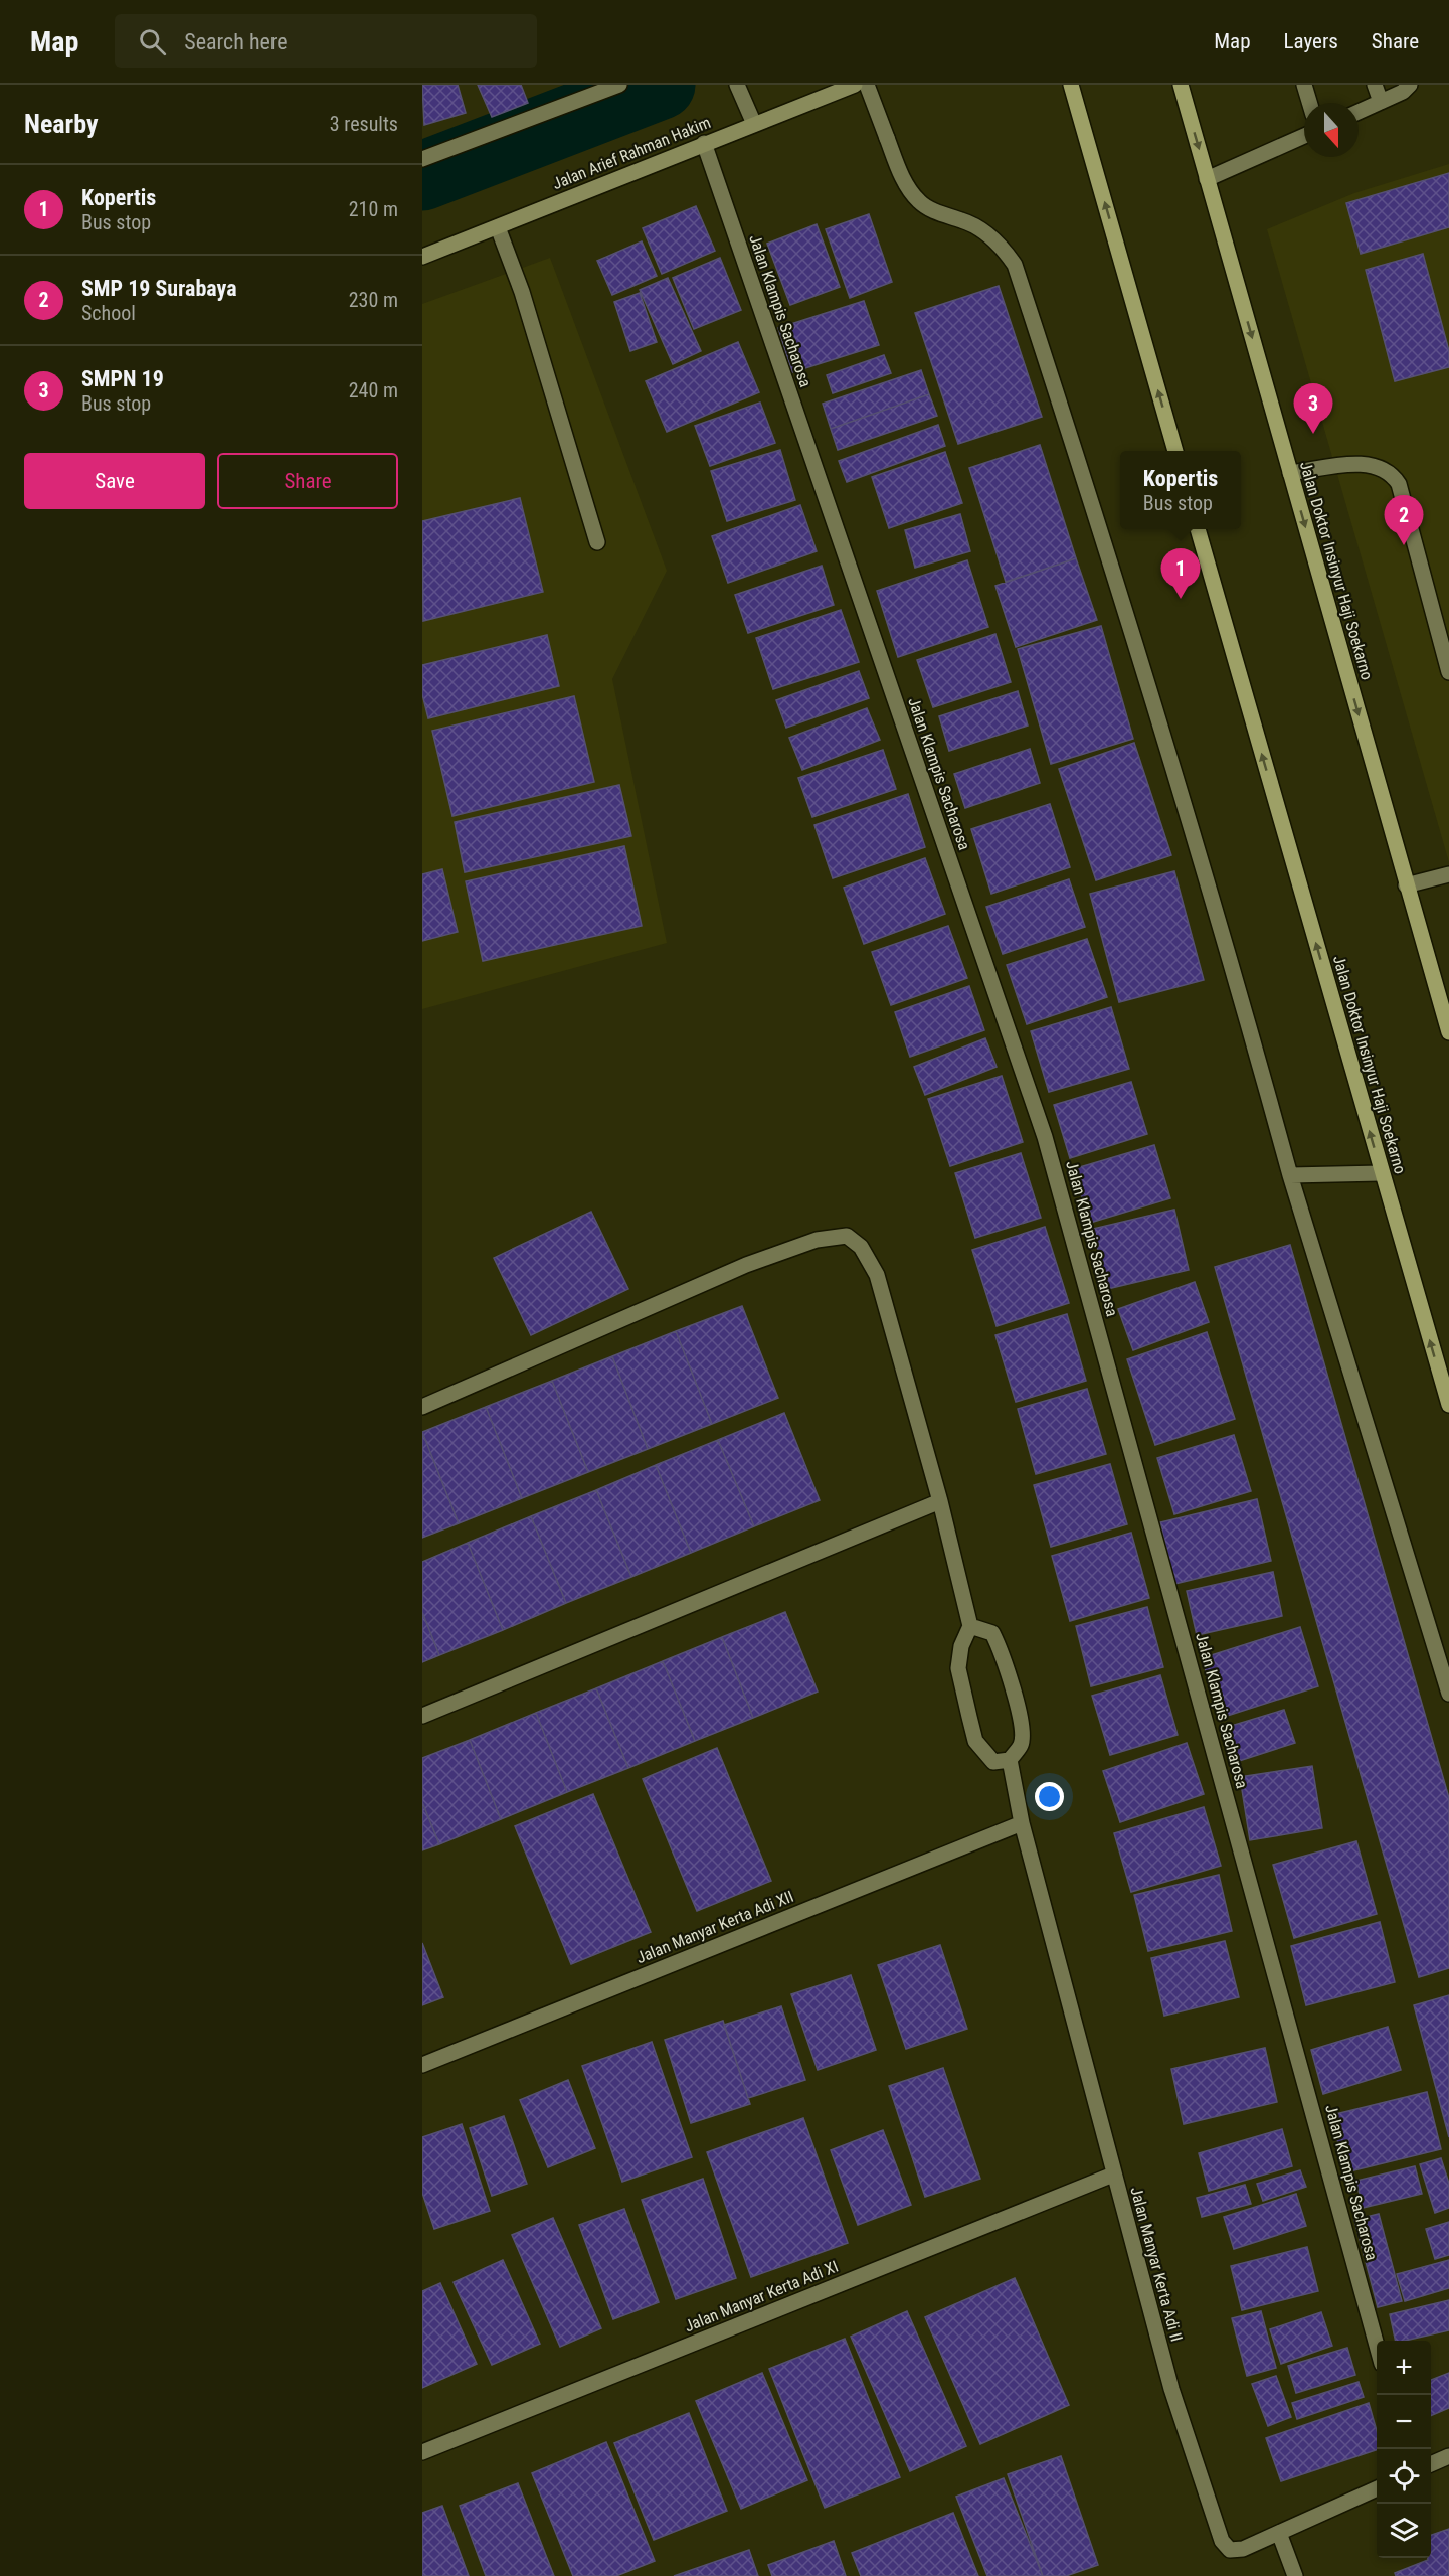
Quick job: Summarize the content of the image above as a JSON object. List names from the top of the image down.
{
  "streets": {
    "main road": ["Jalan Arief Rahman Hakim", "Jalan Doktor Insinyur Haji Soekarno"],
    "street": [
      "Jalan Klampis Sacharosa",
      "Jalan Manyar Kerta Adi XII",
      "Jalan Manyar Kerta Adi II",
      "Jalan Manyar Kerta Adi XI"
    ]
  },
  "crossings": [
    ["Jalan Arief Rahman Hakim", "Jalan Klampis Sacharosa"],
    ["Jalan Manyar Kerta Adi XII", "Jalan Manyar Kerta Adi II"],
    ["Jalan Manyar Kerta Adi II", "Jalan Manyar Kerta Adi XI"]
  ],
  "north": "bottom",
  "page": {
    "header": "Map",
    "search": "Search here",
    "nav": ["Map", "Layers", "Share"],
    "heading": ["Nearby", "3 results"],
    "list": [
      {
        "mark": "1",
        "name": "Kopertis",
        "note": "Bus stop",
        "value": "210 m"
      },
      {
        "mark": "2",
        "name": "SMP 19 Surabaya",
        "note": "School",
        "value": "230 m"
      },
      {
        "mark": "3",
        "name": "SMPN 19",
        "note": "Bus stop",
        "value": "240 m"
      }
    ],
    "pins": ["3", "2", "1"],
    "buttons": ["Save", "Share"],
    "popup": ["Kopertis", "Bus stop"],
    "map_buttons": ["+", "−"]
  }
}
